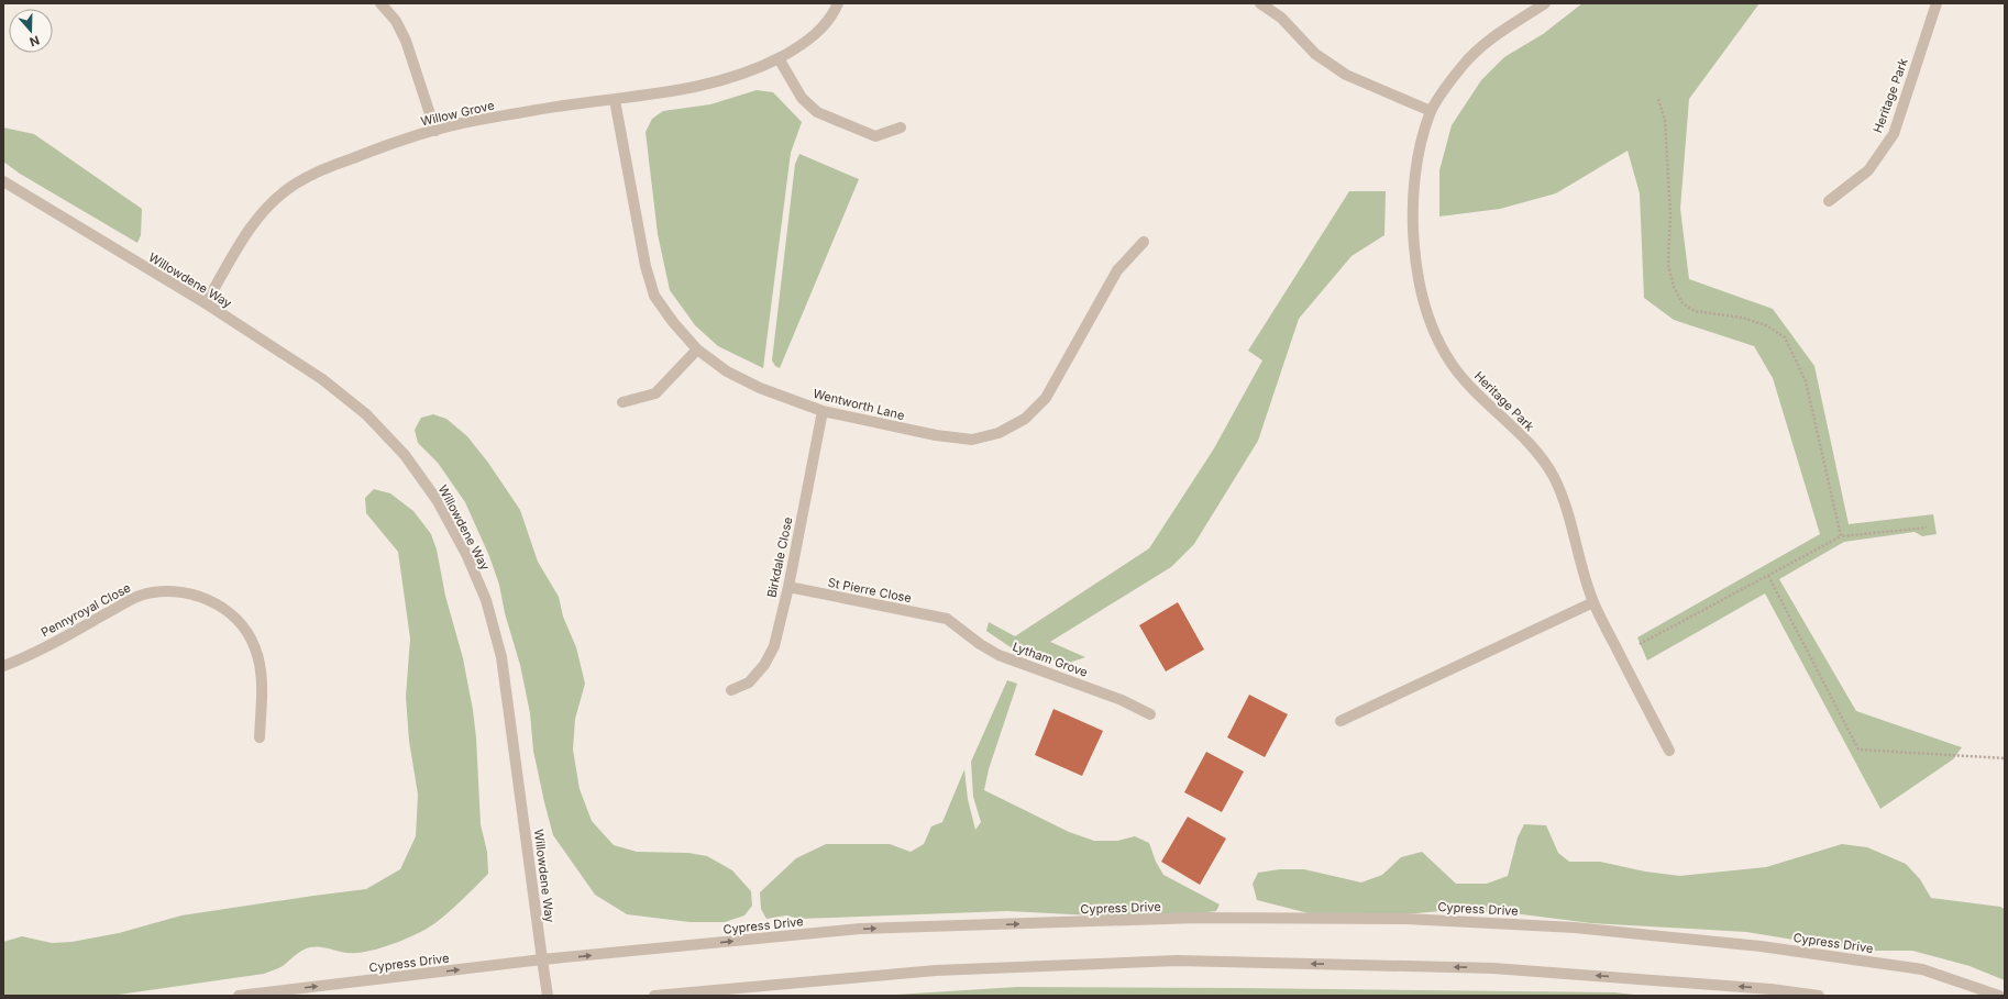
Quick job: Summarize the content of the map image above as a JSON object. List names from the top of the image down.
{
  "streets": {
    "street": [
      "Heritage Park",
      "Willow Grove",
      "Willowdene Way",
      "Wentworth Lane",
      "Birkdale Close",
      "St Pierre Close",
      "Pennyroyal Close",
      "Lytham Grove",
      "Cypress Drive"
    ]
  },
  "crossings": [
    ["Willow Grove", "Willowdene Way"],
    ["Willow Grove", "Wentworth Lane"],
    ["Willowdene Way", "Cypress Drive"],
    ["Wentworth Lane", "Birkdale Close"],
    ["Birkdale Close", "St Pierre Close"],
    ["St Pierre Close", "Lytham Grove"]
  ],
  "north": "bottom"
}
